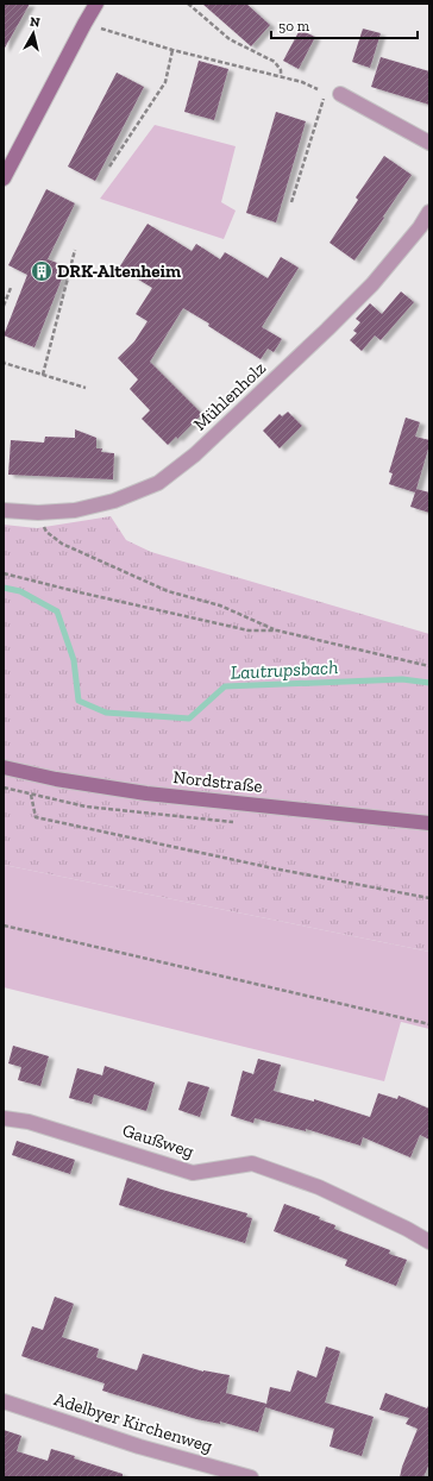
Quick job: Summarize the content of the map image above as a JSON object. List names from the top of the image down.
{
  "streets": {
    "main road": ["Nordstraße"],
    "street": ["Mühlenholz", "Gaußweg", "Adelbyer Kirchenweg"]
  },
  "water": ["Lautrupsbach"],
  "places": {
    "building": ["DRK-Altenheim"]
  },
  "scale_bar": "50 m",
  "north": "top"
}
